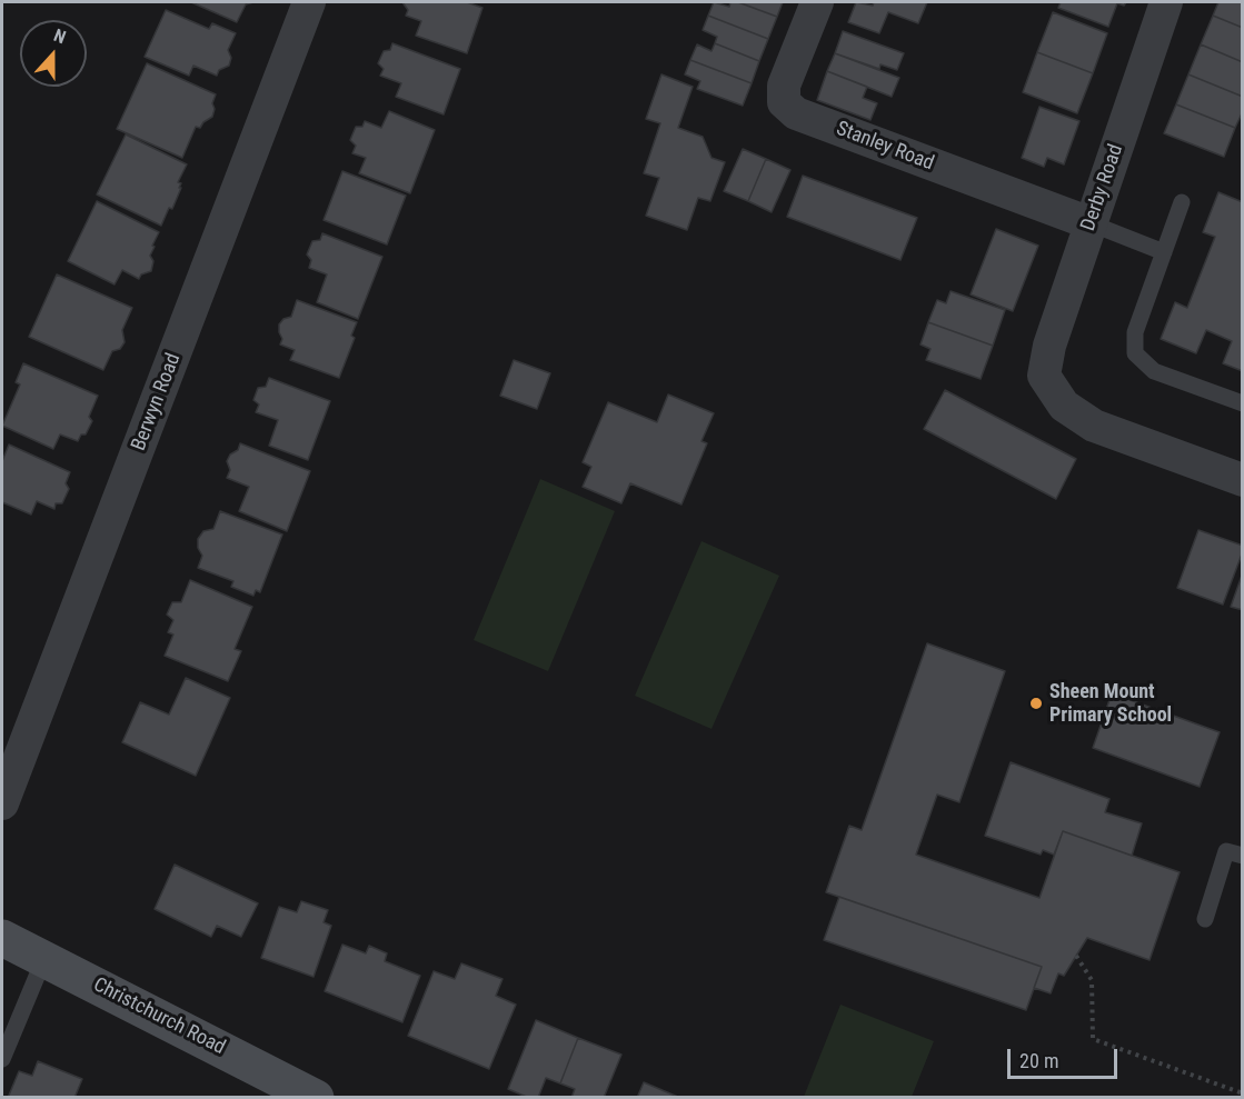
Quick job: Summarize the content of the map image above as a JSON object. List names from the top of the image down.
{
  "streets": {
    "street": [
      "Stanley Road",
      "Derby Road",
      "Berwyn Road",
      "Christchurch Road"
    ]
  },
  "crossings": [
    ["Stanley Road", "Derby Road"]
  ],
  "places": ["Sheen Mount Primary School"],
  "scale_bar": "20 m",
  "north": "top"
}
